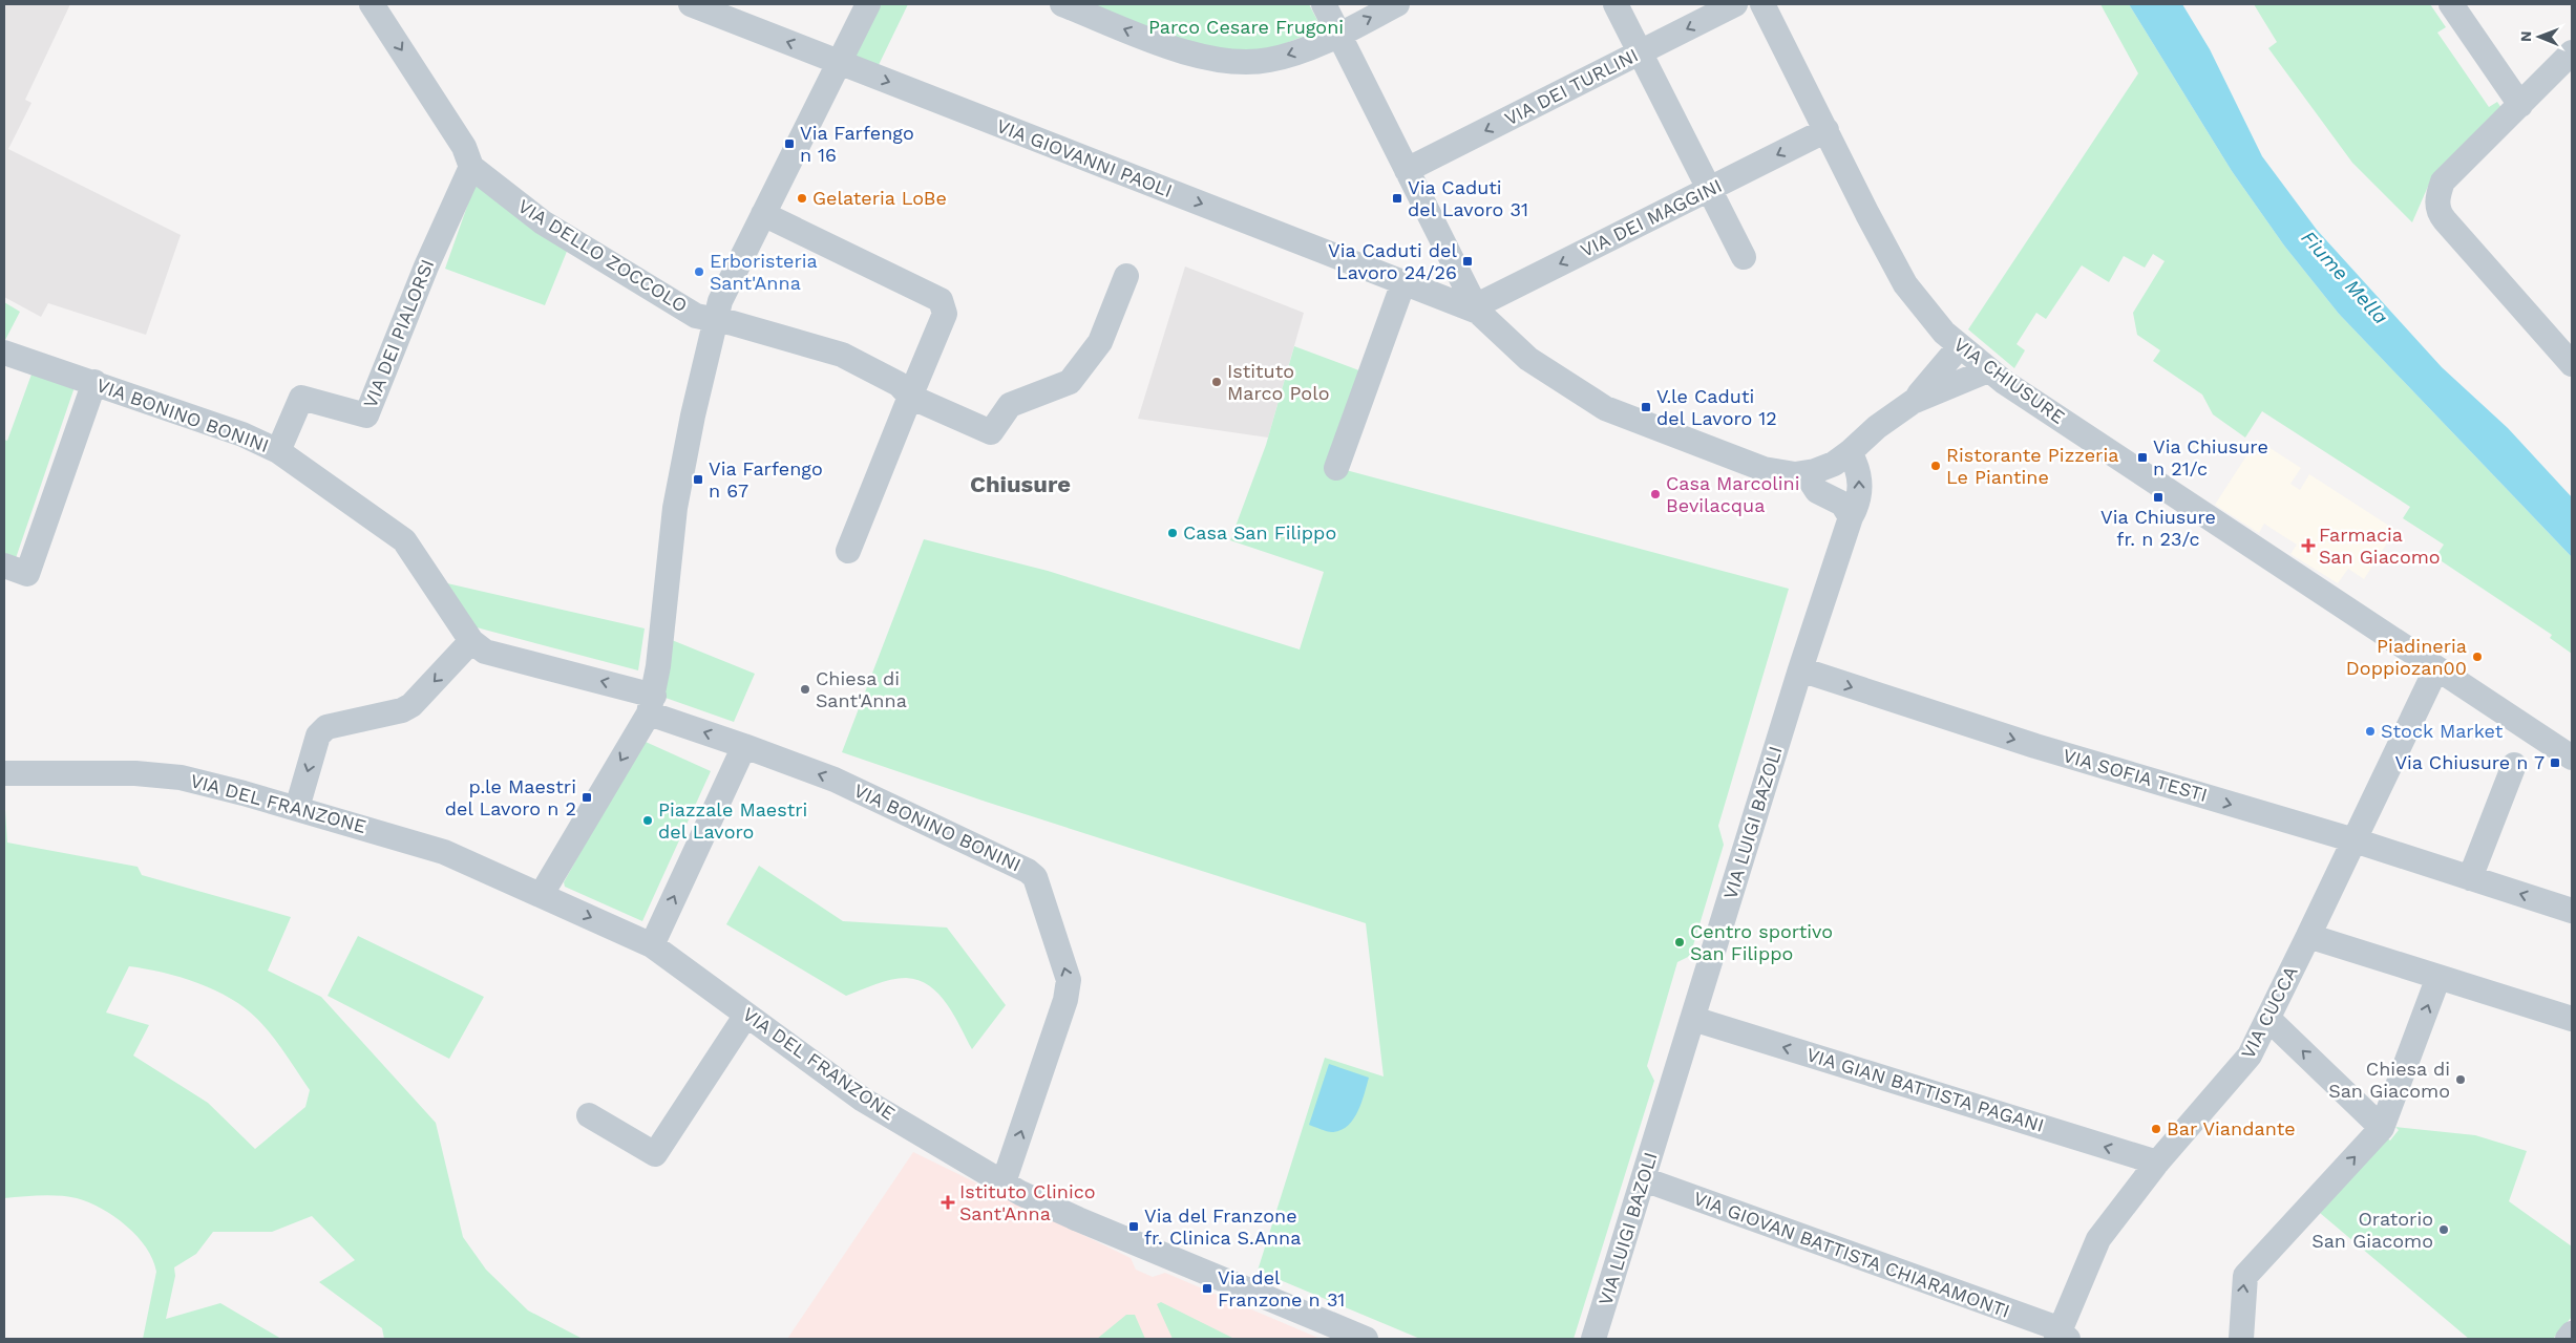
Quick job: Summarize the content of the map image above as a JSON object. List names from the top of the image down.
{
  "streets": {
    "street": [
      "VIA DEI TURLINI",
      "VIA GIOVANNI PAOLI",
      "VIA DEI MAGGINI",
      "VIA DELLO ZOCCOLO",
      "VIA DEI PIALORSI",
      "VIA CHIUSURE",
      "VIA BONINO BONINI",
      "VIA SOFIA TESTI",
      "VIA DEL FRANZONE",
      "VIA LUIGI BAZOLI",
      "VIA CUCCA",
      "VIA GIAN BATTISTA PAGANI",
      "VIA GIOVAN BATTISTA CHIARAMONTI"
    ]
  },
  "crossings": [
    ["VIA GIOVANNI PAOLI", "VIA DEI MAGGINI"],
    ["VIA DEI MAGGINI", "VIA CHIUSURE"],
    ["VIA DELLO ZOCCOLO", "VIA DEI PIALORSI"],
    ["VIA DEI PIALORSI", "VIA BONINO BONINI"],
    ["VIA CHIUSURE", "VIA CUCCA"],
    ["VIA BONINO BONINI", "VIA DEL FRANZONE"],
    ["VIA SOFIA TESTI", "VIA LUIGI BAZOLI"],
    ["VIA SOFIA TESTI", "VIA CUCCA"],
    ["VIA LUIGI BAZOLI", "VIA GIAN BATTISTA PAGANI"],
    ["VIA LUIGI BAZOLI", "VIA GIOVAN BATTISTA CHIARAMONTI"],
    ["VIA CUCCA", "VIA GIAN BATTISTA PAGANI"],
    ["VIA CUCCA", "VIA GIOVAN BATTISTA CHIARAMONTI"]
  ],
  "one_way": ["VIA DEI TURLINI", "VIA DEI MAGGINI", "VIA GIAN BATTISTA PAGANI"],
  "districts": ["Chiusure"],
  "water": ["Fiume Mella"],
  "parks": ["Parco Cesare Frugoni"],
  "places": {
    "transit": [
      "Via Farfengo n 16",
      "Via Caduti del Lavoro 31",
      "Via Caduti del Lavoro 24/26",
      "V.le Caduti del Lavoro 12",
      "Via Chiusure n 21/c",
      "Via Farfengo n 67",
      "Via Chiusure fr. n 23/c",
      "Via Chiusure n 7",
      "p.le Maestri del Lavoro n 2",
      "Via del Franzone fr. Clinica S.Anna",
      "Via del Franzone n 31"
    ],
    "other": [
      "Gelateria LoBe",
      "Erboristeria Sant'Anna",
      "Istituto Marco Polo",
      "Ristorante Pizzeria Le Piantine",
      "Casa Marcolini Bevilacqua",
      "Casa San Filippo",
      "Piadineria Doppiozan00",
      "Chiesa di Sant'Anna",
      "Stock Market",
      "Piazzale Maestri del Lavoro",
      "Centro sportivo San Filippo",
      "Chiesa di San Giacomo",
      "Bar Viandante",
      "Oratorio San Giacomo"
    ],
    "health": ["Farmacia San Giacomo", "Istituto Clinico Sant'Anna"]
  },
  "north": "left"
}
